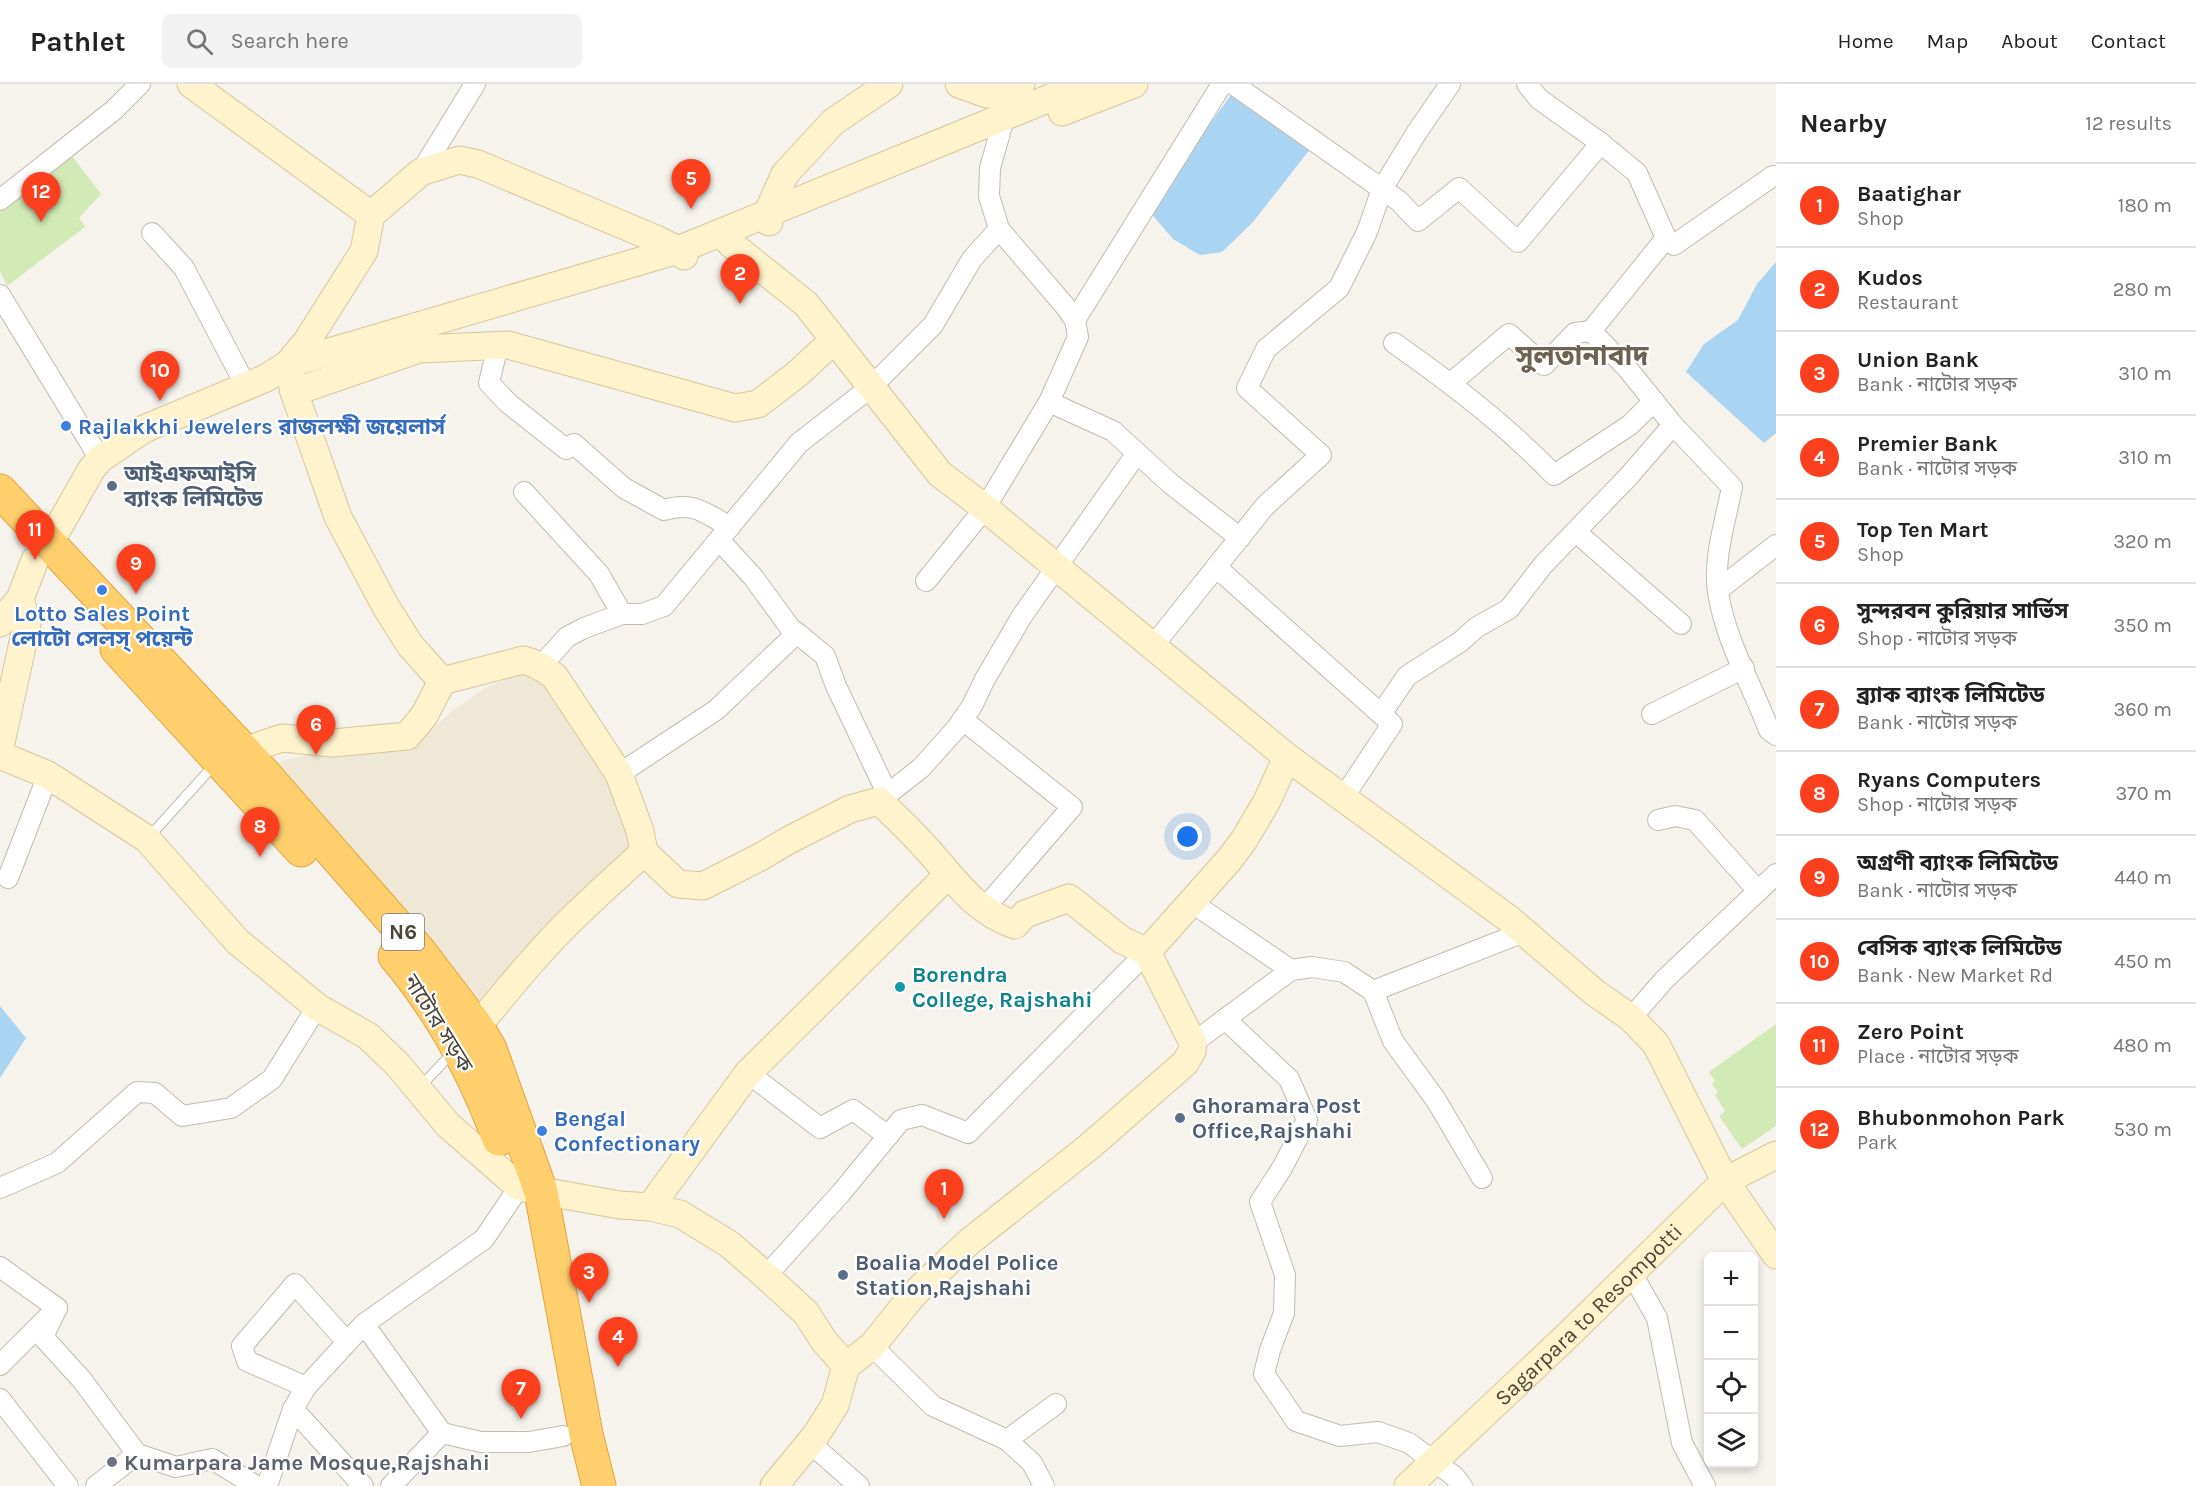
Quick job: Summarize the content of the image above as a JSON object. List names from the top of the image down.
{
  "streets": {
    "highway": ["N6"],
    "main road": ["Sagarpara to Resompotti"]
  },
  "districts": ["সুলতানাবাদ"],
  "places": [
    "Rajlakkhi Jewelers রাজলক্ষী জয়েলার্স",
    "আইএফআইসি ব্যাংক লিমিটেড",
    "Lotto Sales Point লোটো সেলস্ পয়েন্ট",
    "Borendra College, Rajshahi",
    "Ghoramara Post Office,Rajshahi",
    "Bengal Confectionary",
    "Boalia Model Police Station,Rajshahi",
    "Kumarpara Jame Mosque,Rajshahi"
  ],
  "page": {
    "header": "Pathlet",
    "search": "Search here",
    "nav": [
      "Home",
      "Map",
      "About",
      "Contact"
    ],
    "heading": ["Nearby", "12 results"],
    "pins": [
      "5",
      "12",
      "2",
      "10",
      "11",
      "9",
      "6",
      "8",
      "1",
      "3",
      "4",
      "7"
    ],
    "list": [
      {
        "mark": "1",
        "name": "Baatighar",
        "note": "Shop",
        "value": "180 m"
      },
      {
        "mark": "2",
        "name": "Kudos",
        "note": "Restaurant",
        "value": "280 m"
      },
      {
        "mark": "3",
        "name": "Union Bank",
        "note": "Bank · নাটোর সড়ক",
        "value": "310 m"
      },
      {
        "mark": "4",
        "name": "Premier Bank",
        "note": "Bank · নাটোর সড়ক",
        "value": "310 m"
      },
      {
        "mark": "5",
        "name": "Top Ten Mart",
        "note": "Shop",
        "value": "320 m"
      },
      {
        "mark": "6",
        "name": "সুন্দরবন কুরিয়ার সার্ভিস",
        "note": "Shop · নাটোর সড়ক",
        "value": "350 m"
      },
      {
        "mark": "7",
        "name": "ব্র্যাক ব্যাংক লিমিটেড",
        "note": "Bank · নাটোর সড়ক",
        "value": "360 m"
      },
      {
        "mark": "8",
        "name": "Ryans Computers",
        "note": "Shop · নাটোর সড়ক",
        "value": "370 m"
      },
      {
        "mark": "9",
        "name": "অগ্রণী ব্যাংক লিমিটেড",
        "note": "Bank · নাটোর সড়ক",
        "value": "440 m"
      },
      {
        "mark": "10",
        "name": "বেসিক ব্যাংক লিমিটেড",
        "note": "Bank · New Market Rd",
        "value": "450 m"
      },
      {
        "mark": "11",
        "name": "Zero Point",
        "note": "Place · নাটোর সড়ক",
        "value": "480 m"
      },
      {
        "mark": "12",
        "name": "Bhubonmohon Park",
        "note": "Park",
        "value": "530 m"
      }
    ],
    "map_buttons": ["+", "−"]
  }
}
